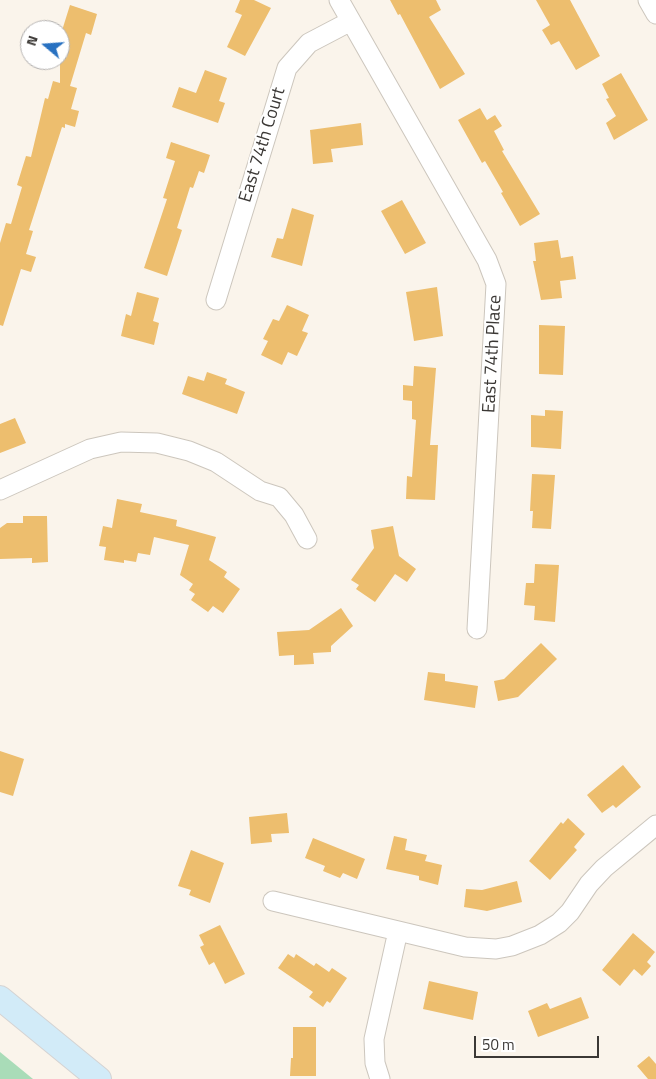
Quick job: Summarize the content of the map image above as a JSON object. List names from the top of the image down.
{
  "streets": {
    "street": ["East 74th Court", "East 74th Place"]
  },
  "crossings": [
    ["East 74th Court", "East 74th Place"]
  ],
  "scale_bar": "50 m",
  "north": "left"
}
